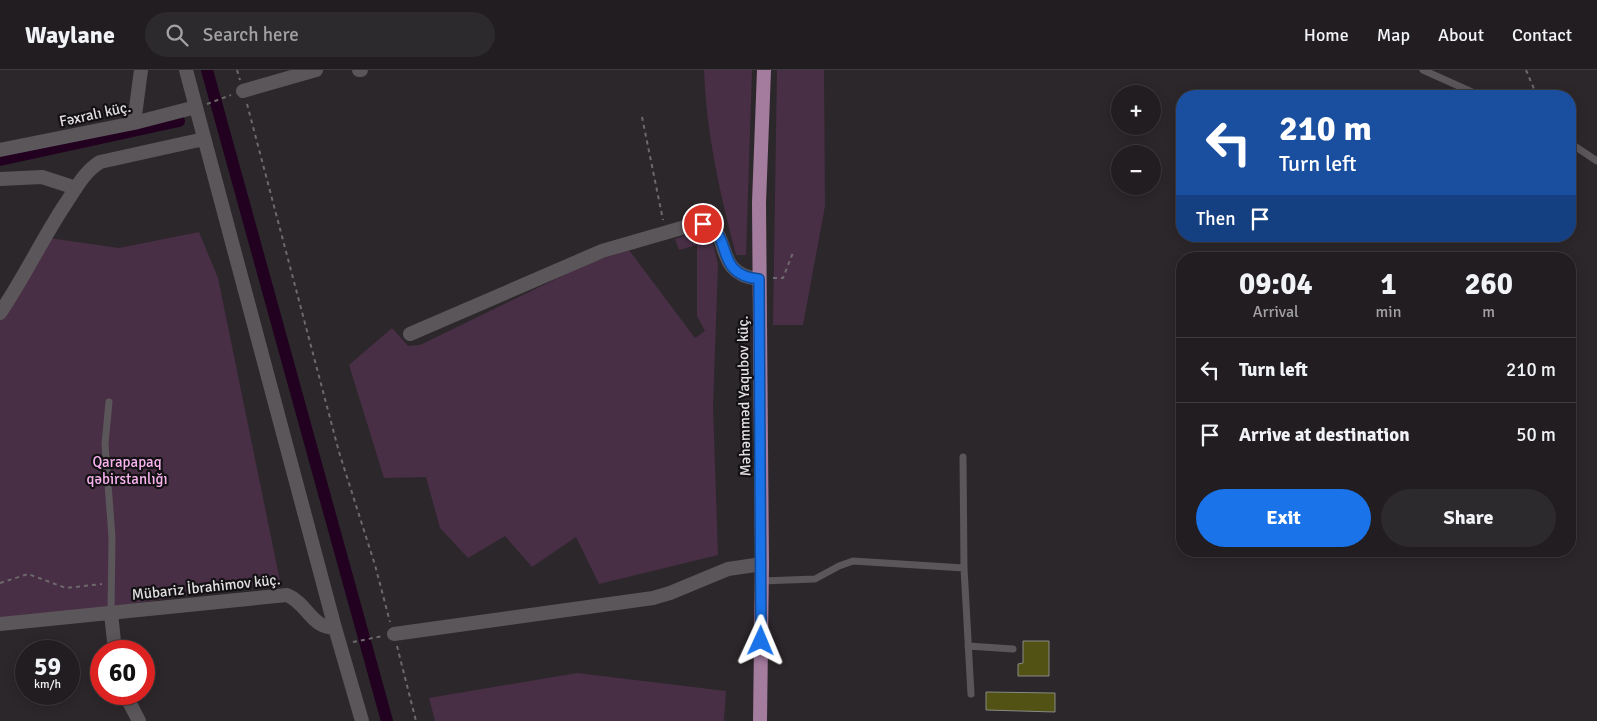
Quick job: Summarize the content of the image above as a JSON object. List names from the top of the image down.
{
  "streets": {
    "main road": ["Məhəmməd Yaqubov küç."],
    "street": ["Fəxralı küç.", "Mübariz İbrahimov küç."]
  },
  "parks": ["Qarapapaq qəbirstanlığı"],
  "page": {
    "header": "Waylane",
    "search": "Search here",
    "nav": [
      "Home",
      "Map",
      "About",
      "Contact"
    ],
    "map_buttons": ["+", "−"],
    "turn": ["210 m", "Turn left"],
    "then": "Then",
    "eta": [
      "09:04",
      "Arrival",
      "1",
      "min",
      "260",
      "m"
    ],
    "list": [
      {
        "name": "Turn left",
        "value": "210 m"
      },
      {
        "name": "Arrive at destination",
        "value": "50 m"
      }
    ],
    "buttons": ["Exit", "Share"],
    "speed": "59 km/h",
    "limit": "60"
  }
}
